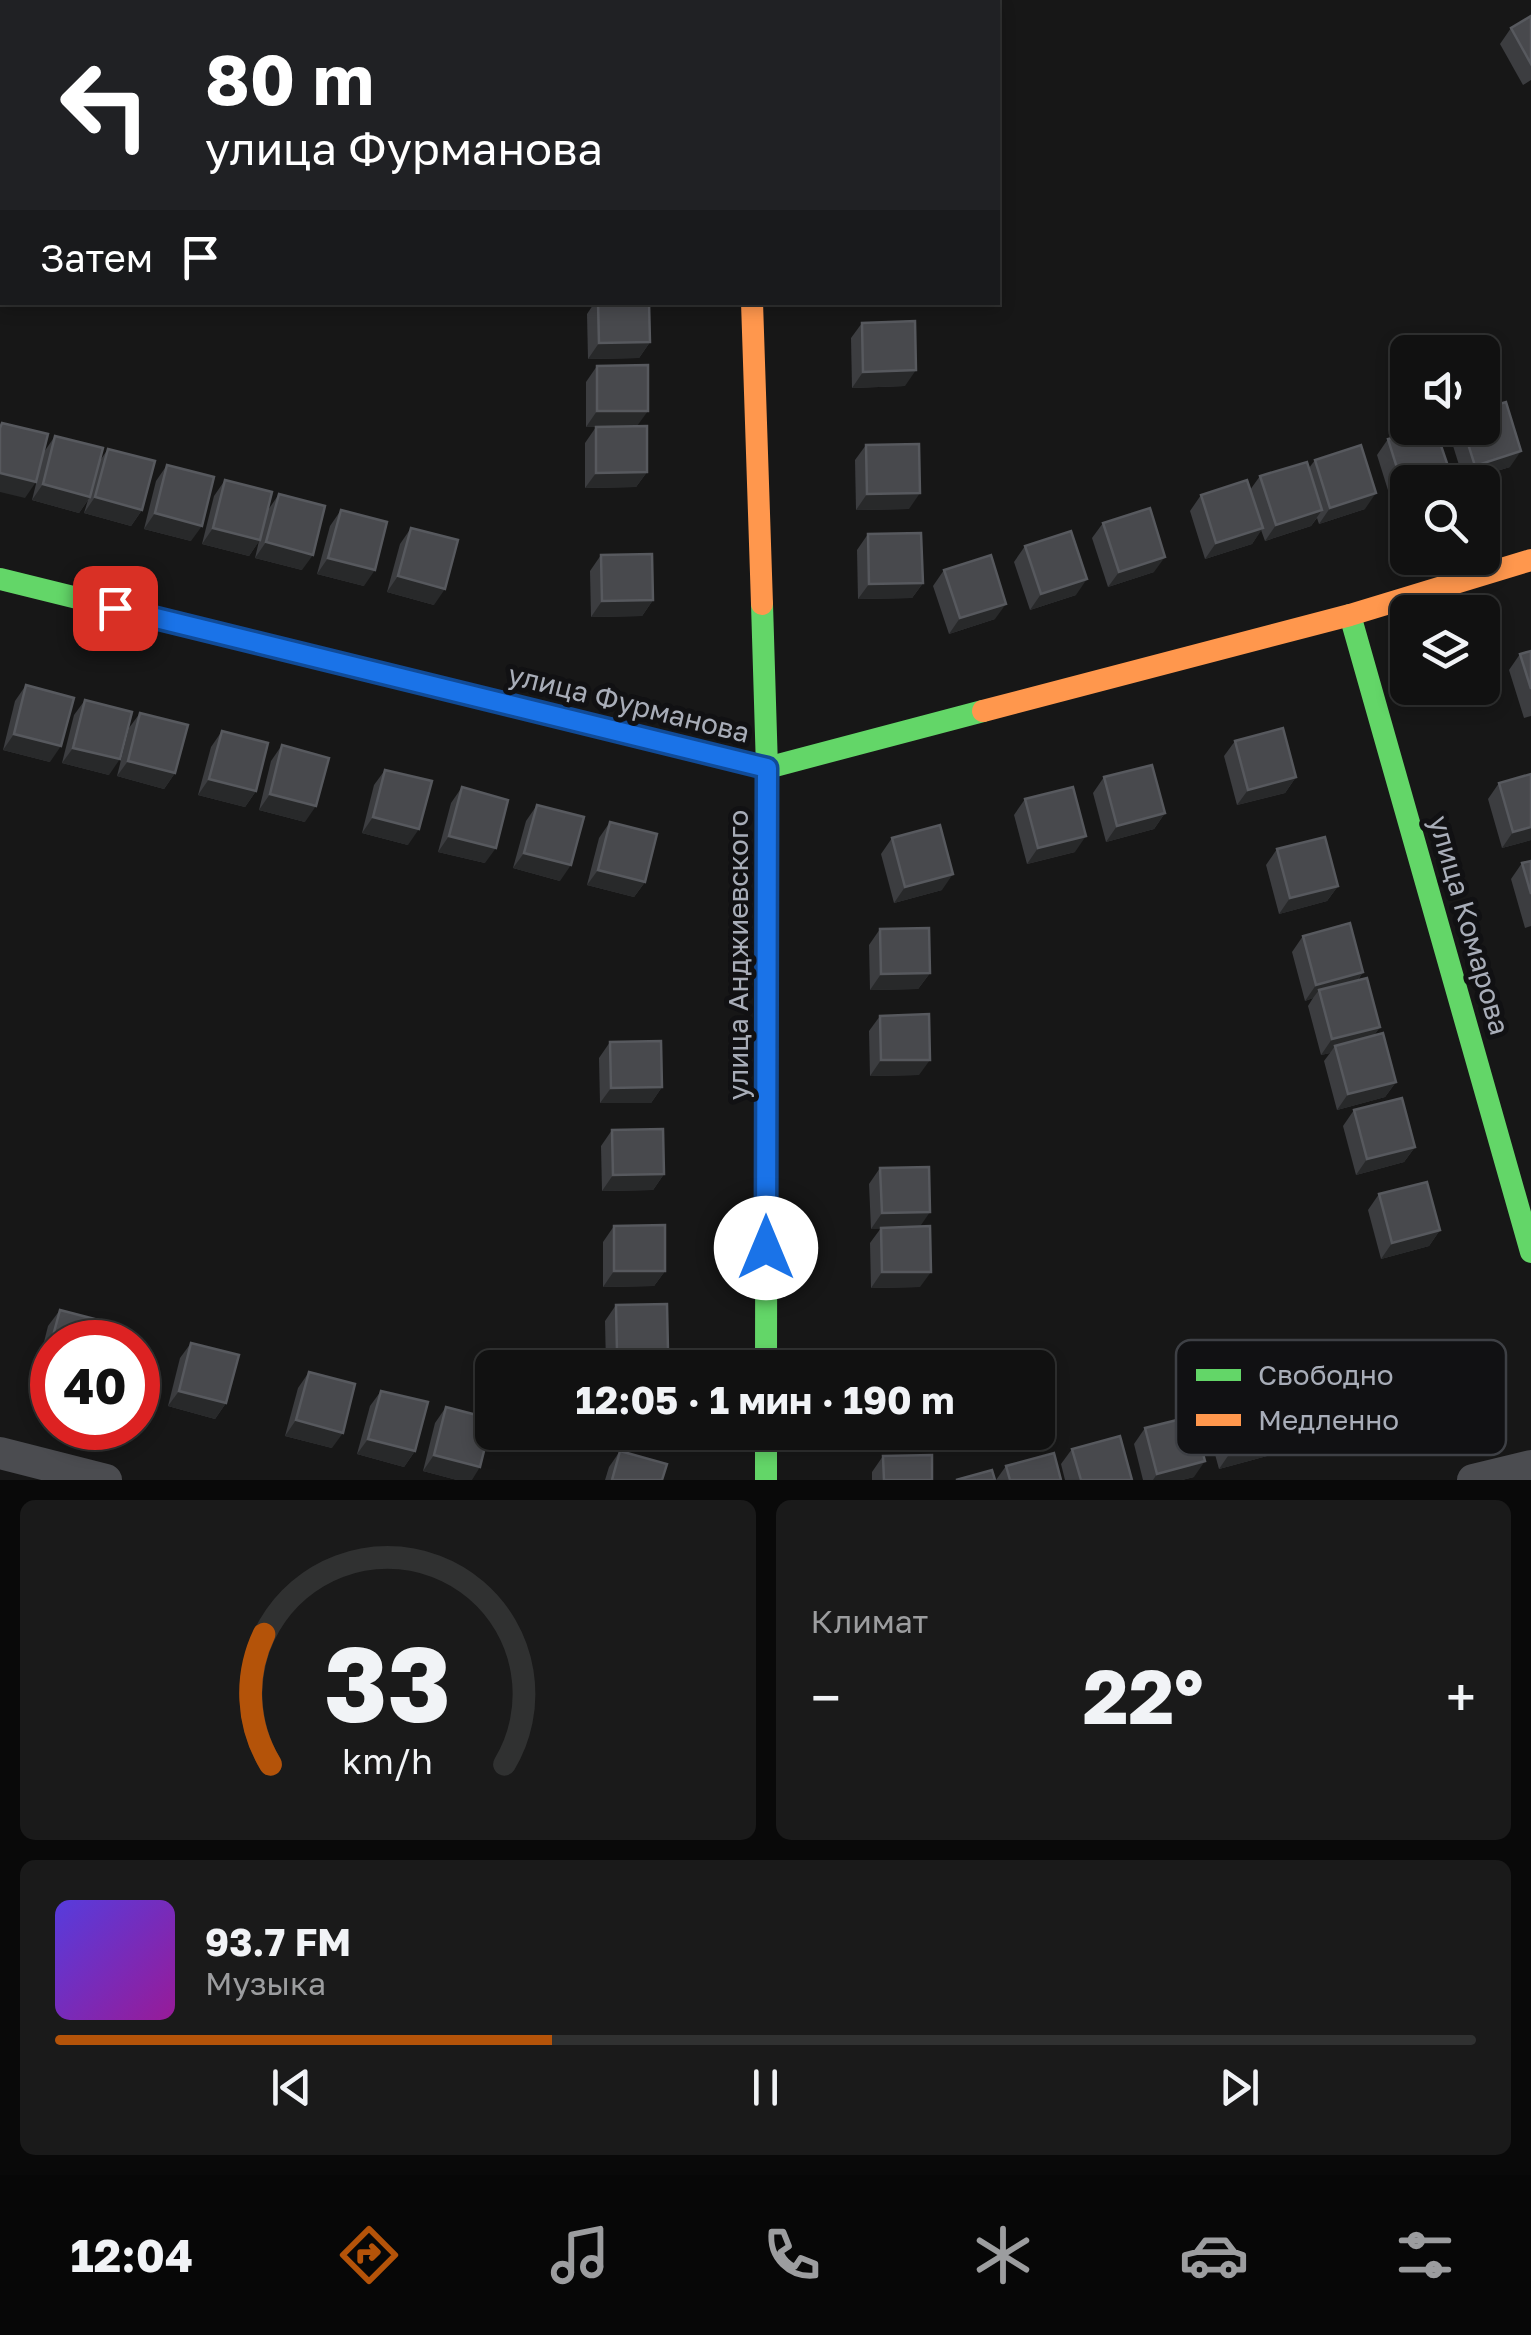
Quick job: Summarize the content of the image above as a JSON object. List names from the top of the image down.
{
  "streets": {
    "street": ["улица Фурманова", "улица Комарова", "улица Анджиевского"]
  },
  "crossings": [
    ["улица Фурманова", "улица Комарова"],
    ["улица Фурманова", "улица Анджиевского"]
  ],
  "legend": ["Свободно", "Медленно"],
  "page": {
    "turn": ["80 m", "улица Фурманова"],
    "then": "Затем",
    "limit": "40",
    "trip": "12:05 · 1 мин · 190 m",
    "tile": "Климат",
    "heat": ["−", "22°", "+"],
    "song": ["93.7 FM", "Музыка"],
    "tabs": "12:04",
    "gauge": ["33", "km/h"]
  }
}
